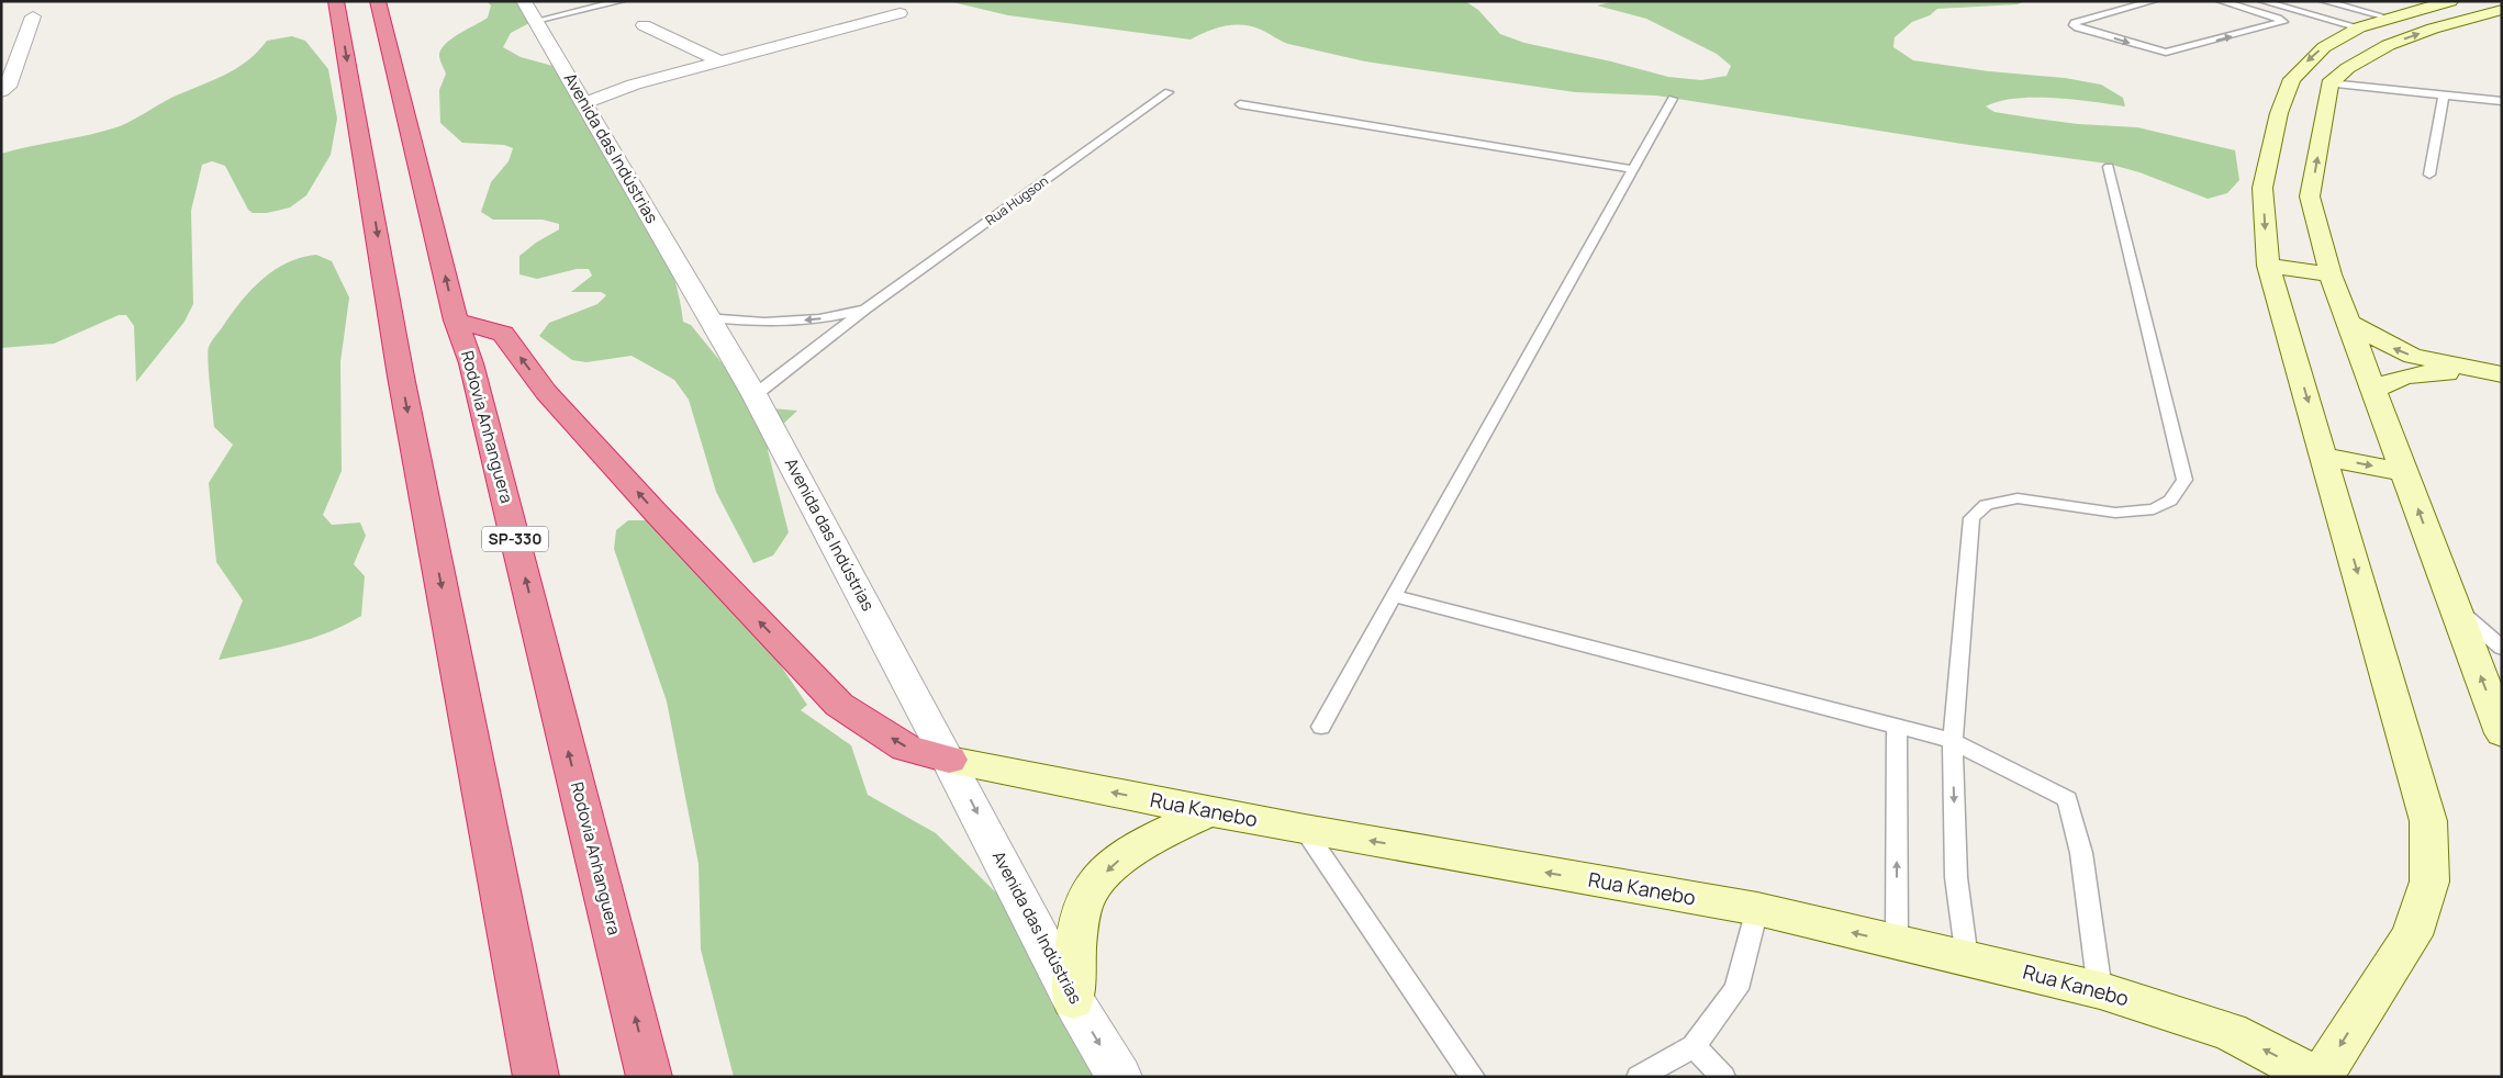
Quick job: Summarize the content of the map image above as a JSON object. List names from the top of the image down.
{
  "streets": {
    "highway": ["Rodovia Anhanguera", "SP-330"],
    "main road": ["Rua Kanebo"],
    "street": ["Avenida das Indústrias"],
    "lane": ["Rua Hugson"]
  },
  "crossings": [
    ["Avenida das Indústrias", "Rua Hugson"],
    ["Avenida das Indústrias", "Rua Kanebo"]
  ],
  "one_way": ["Rua Kanebo"]
}
